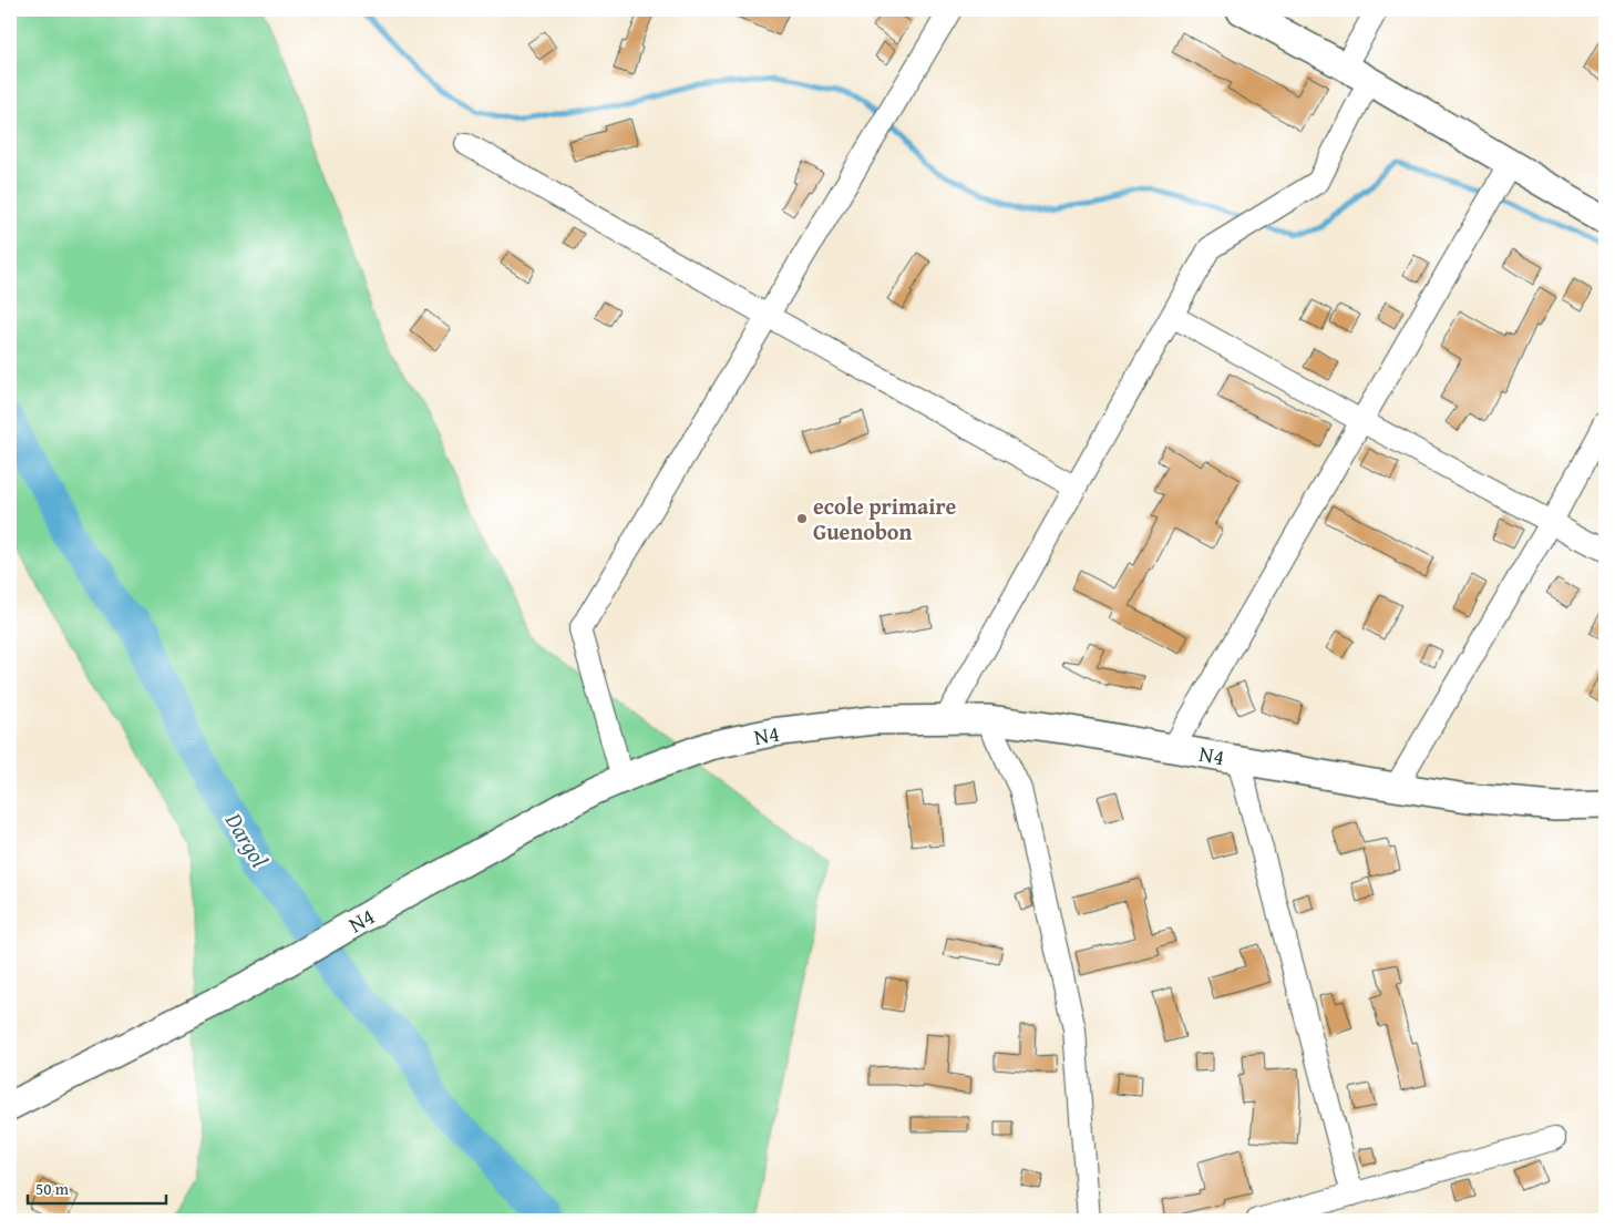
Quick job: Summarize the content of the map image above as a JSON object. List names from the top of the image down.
{
  "streets": {
    "main road": ["N4"]
  },
  "water": ["Dargol"],
  "places": ["ecole primaire Guenobon"],
  "scale_bar": "50 m"
}
